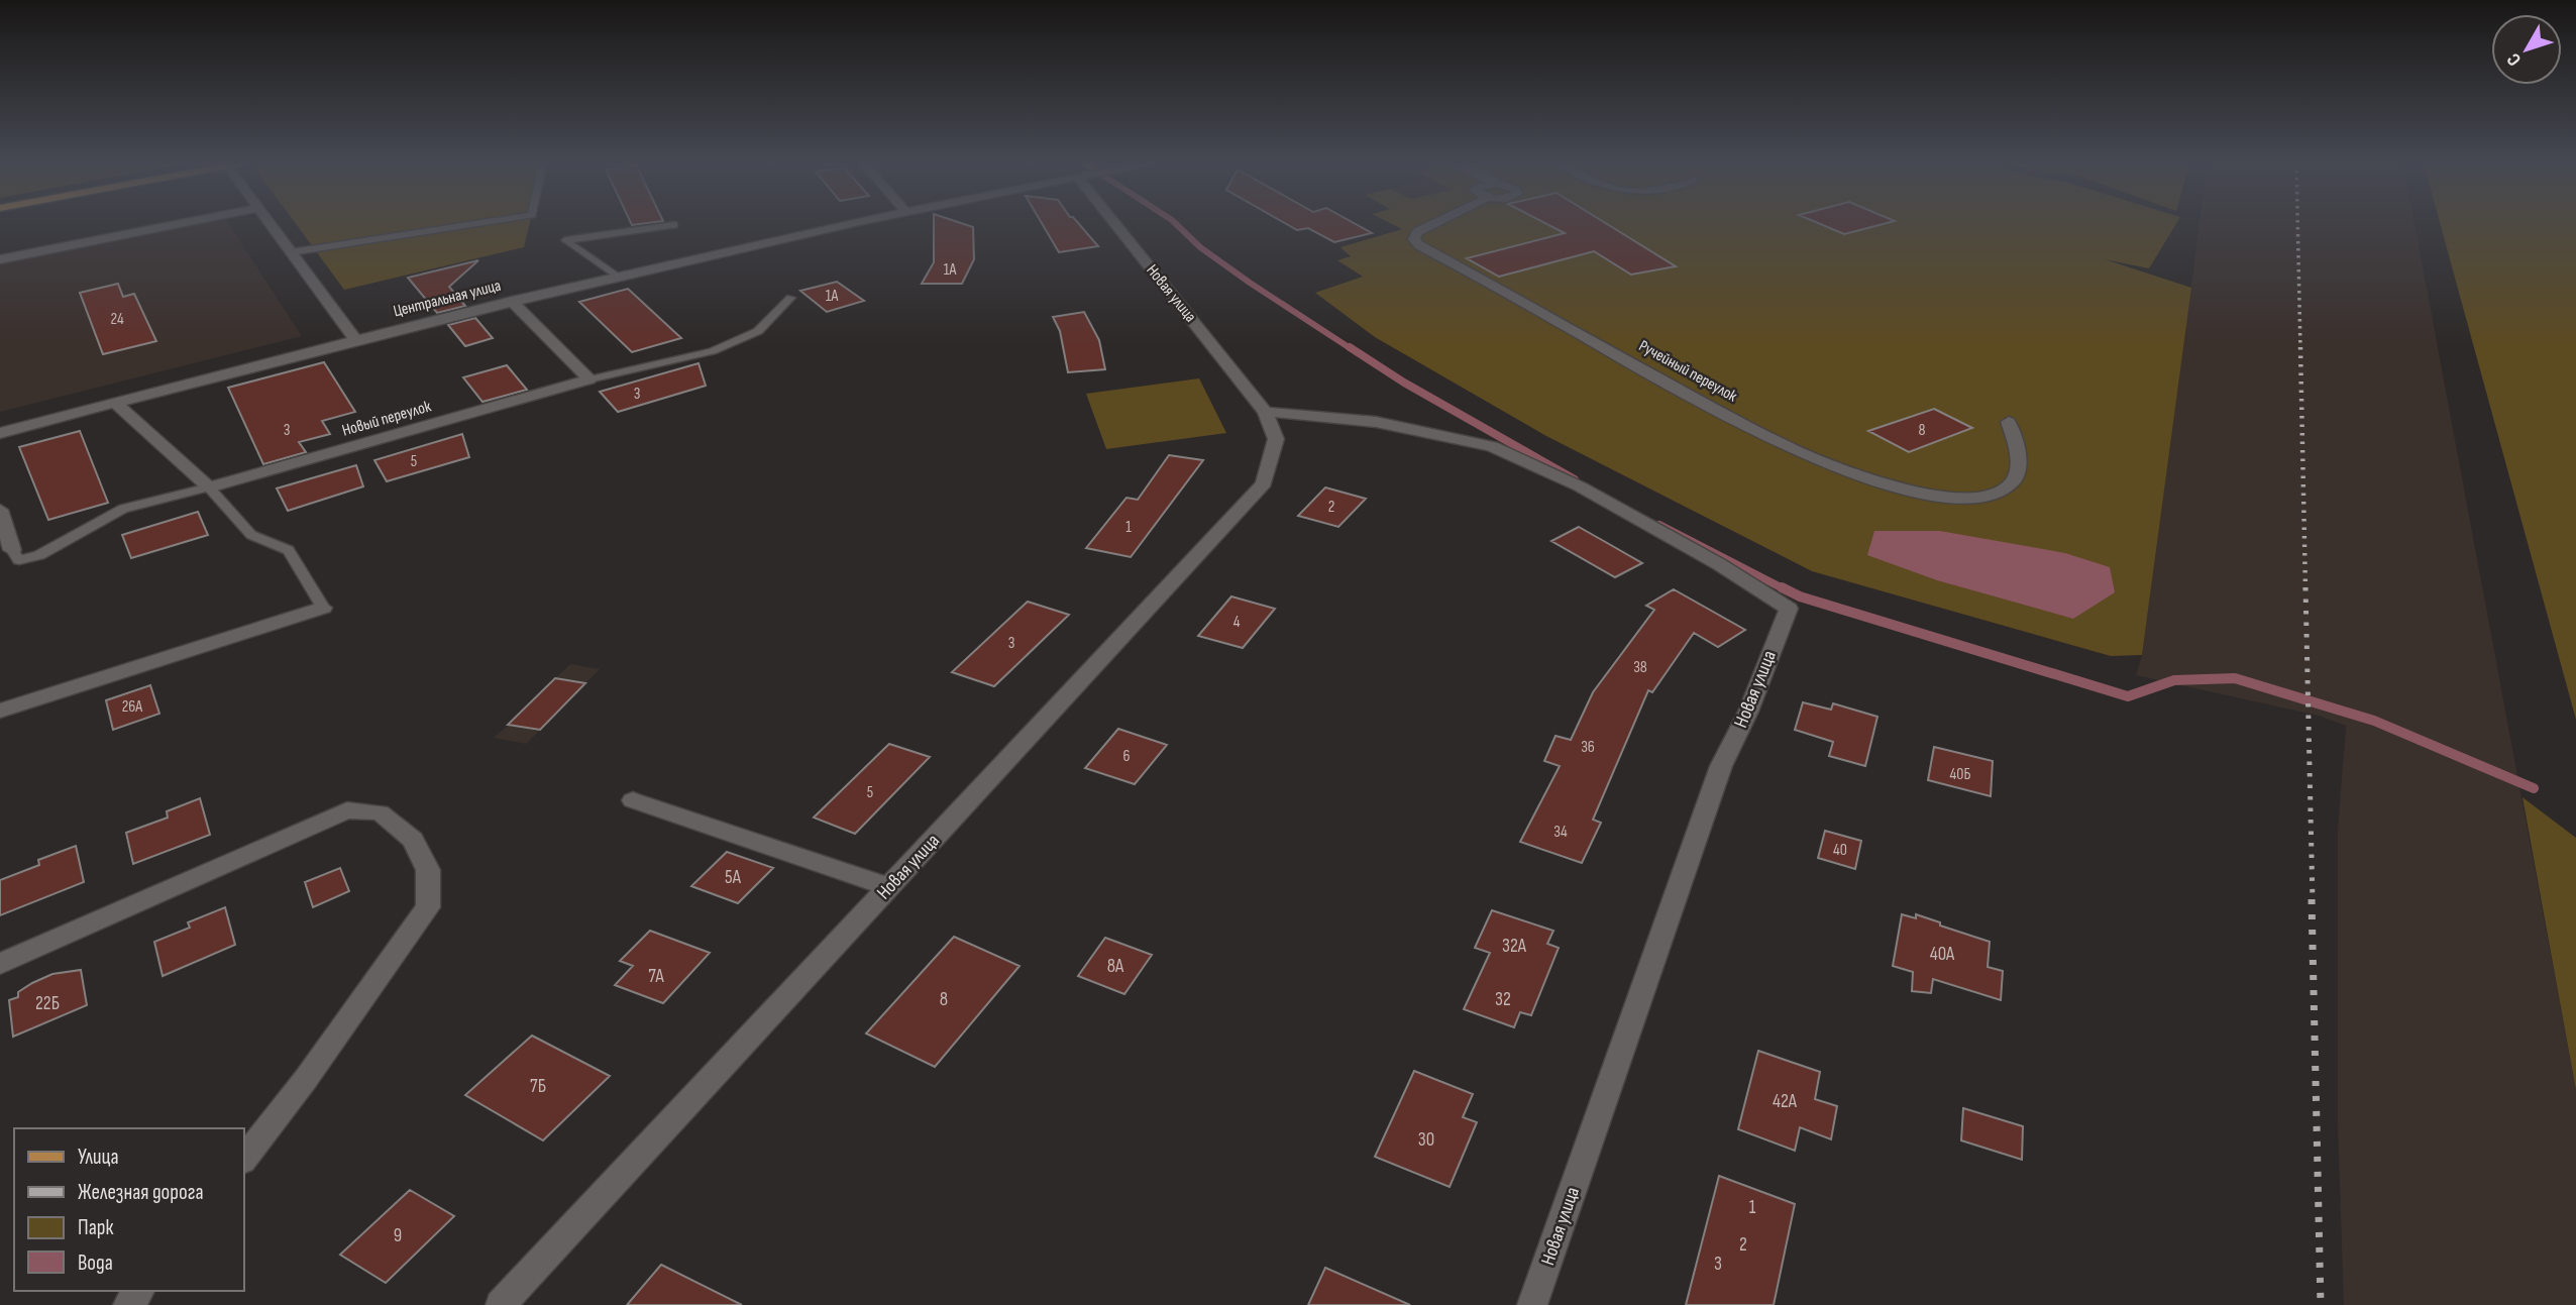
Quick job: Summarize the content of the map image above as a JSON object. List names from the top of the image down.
{
  "streets": {
    "street": [
      "Новая улица",
      "Центральная улица",
      "Ручейный переулок",
      "Новый переулок"
    ]
  },
  "house_numbers": [
    "1А",
    "1А",
    "24",
    "3",
    "3",
    "8",
    "5",
    "2",
    "1",
    "4",
    "3",
    "38",
    "26A",
    "36",
    "6",
    "40Б",
    "5",
    "34",
    "40",
    "5А",
    "32А",
    "40А",
    "8А",
    "7А",
    "8",
    "32",
    "22Б",
    "7Б",
    "42А",
    "30",
    "1",
    "9",
    "2",
    "3"
  ],
  "legend": [
    "Улица",
    "Железная дорога",
    "Парк",
    "Вода"
  ],
  "north": "bottom left"
}
